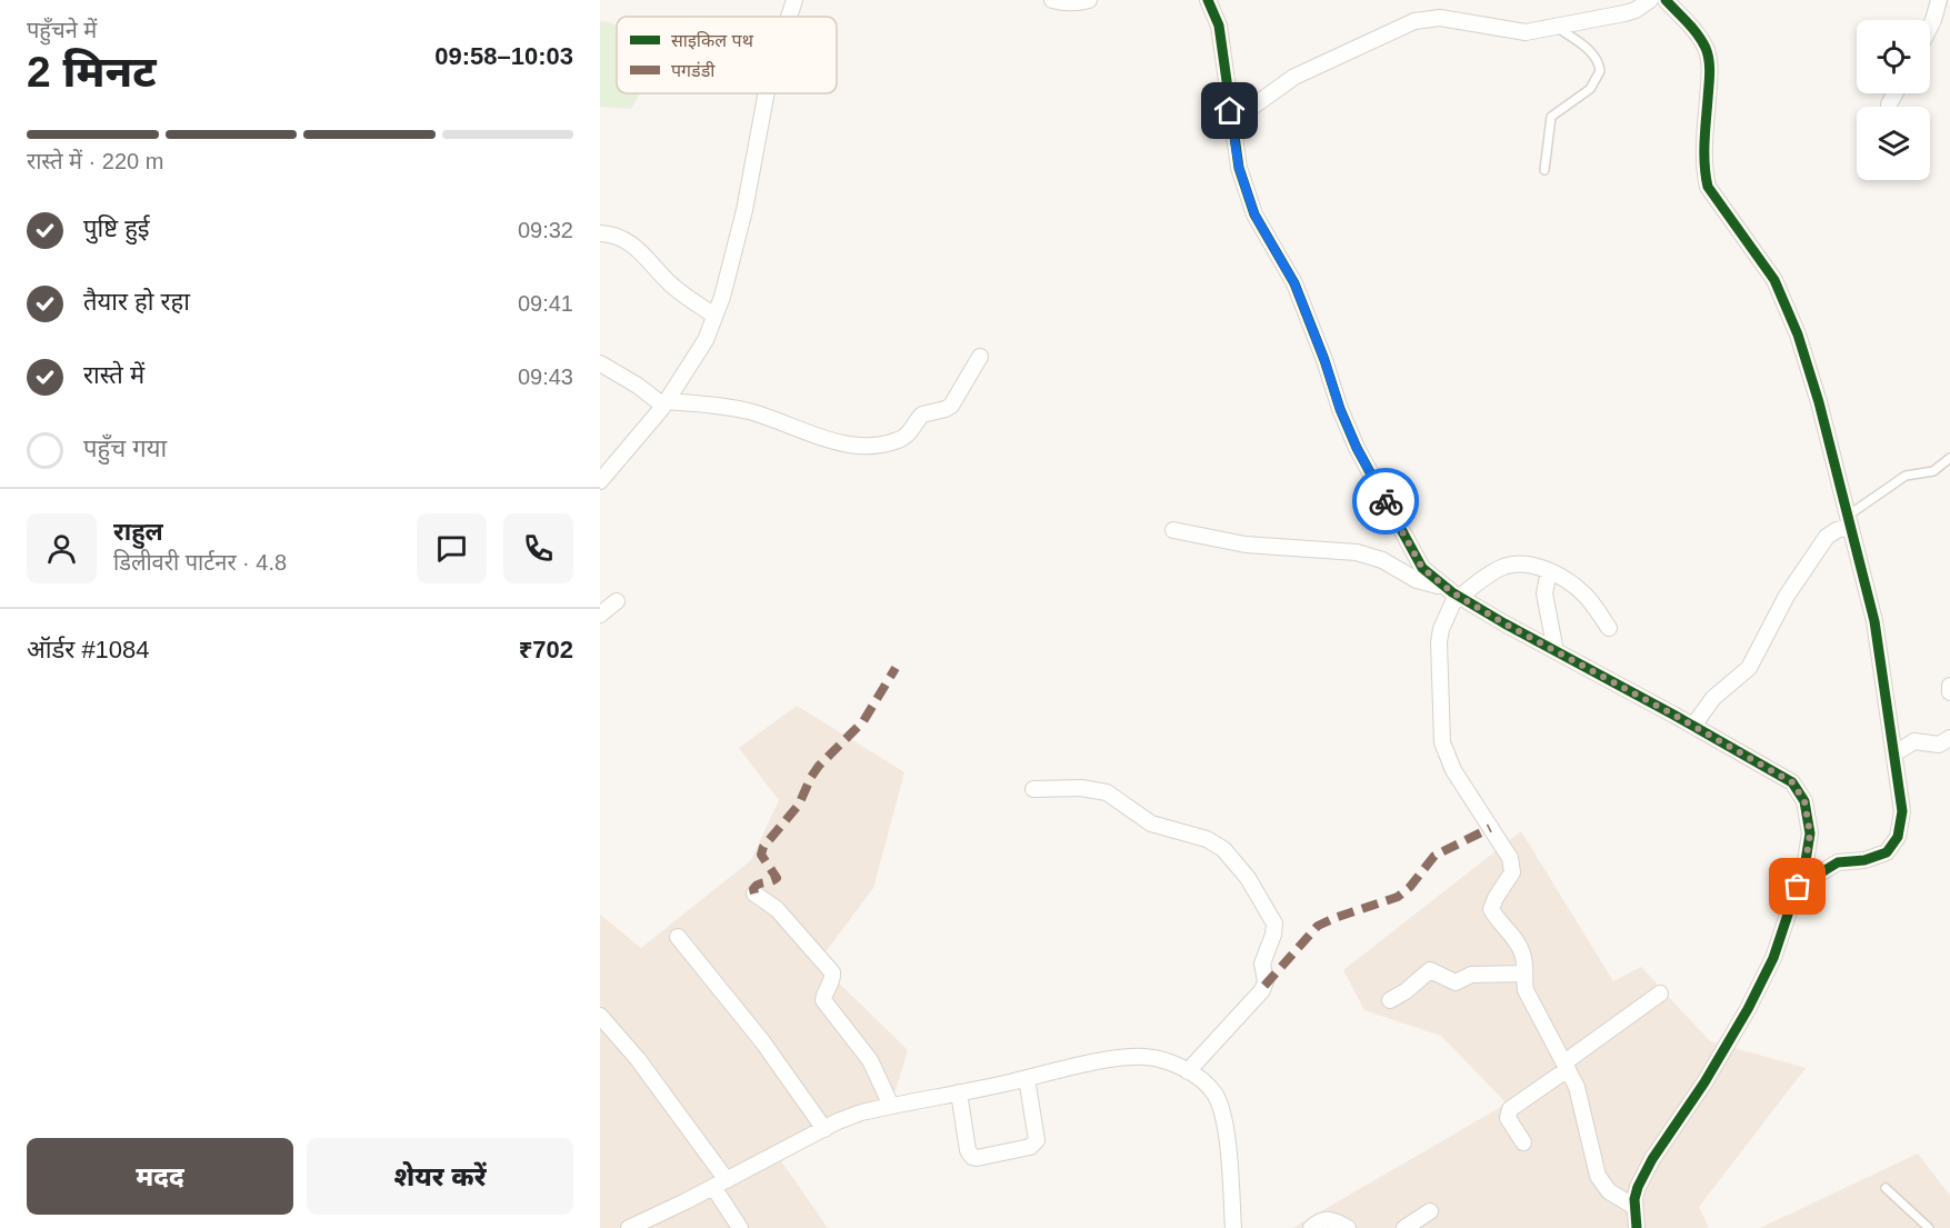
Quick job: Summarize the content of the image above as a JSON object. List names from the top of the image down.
{
  "legend": ["साइकिल पथ", "पगडंडी"],
  "page": {
    "heading": ["2 मिनट", "पहुँचने में", "09:58–10:03"],
    "panel": [
      "राहुल",
      "डिलीवरी पार्टनर · 4.8",
      "ऑर्डर #1084",
      "₹702"
    ],
    "bar": "रास्ते में · 220 m",
    "list": [
      ["पुष्टि हुई", "09:32"],
      ["तैयार हो रहा", "09:41"],
      ["रास्ते में", "09:43"],
      "पहुँच गया"
    ],
    "buttons": ["मदद", "शेयर करें"]
  }
}
